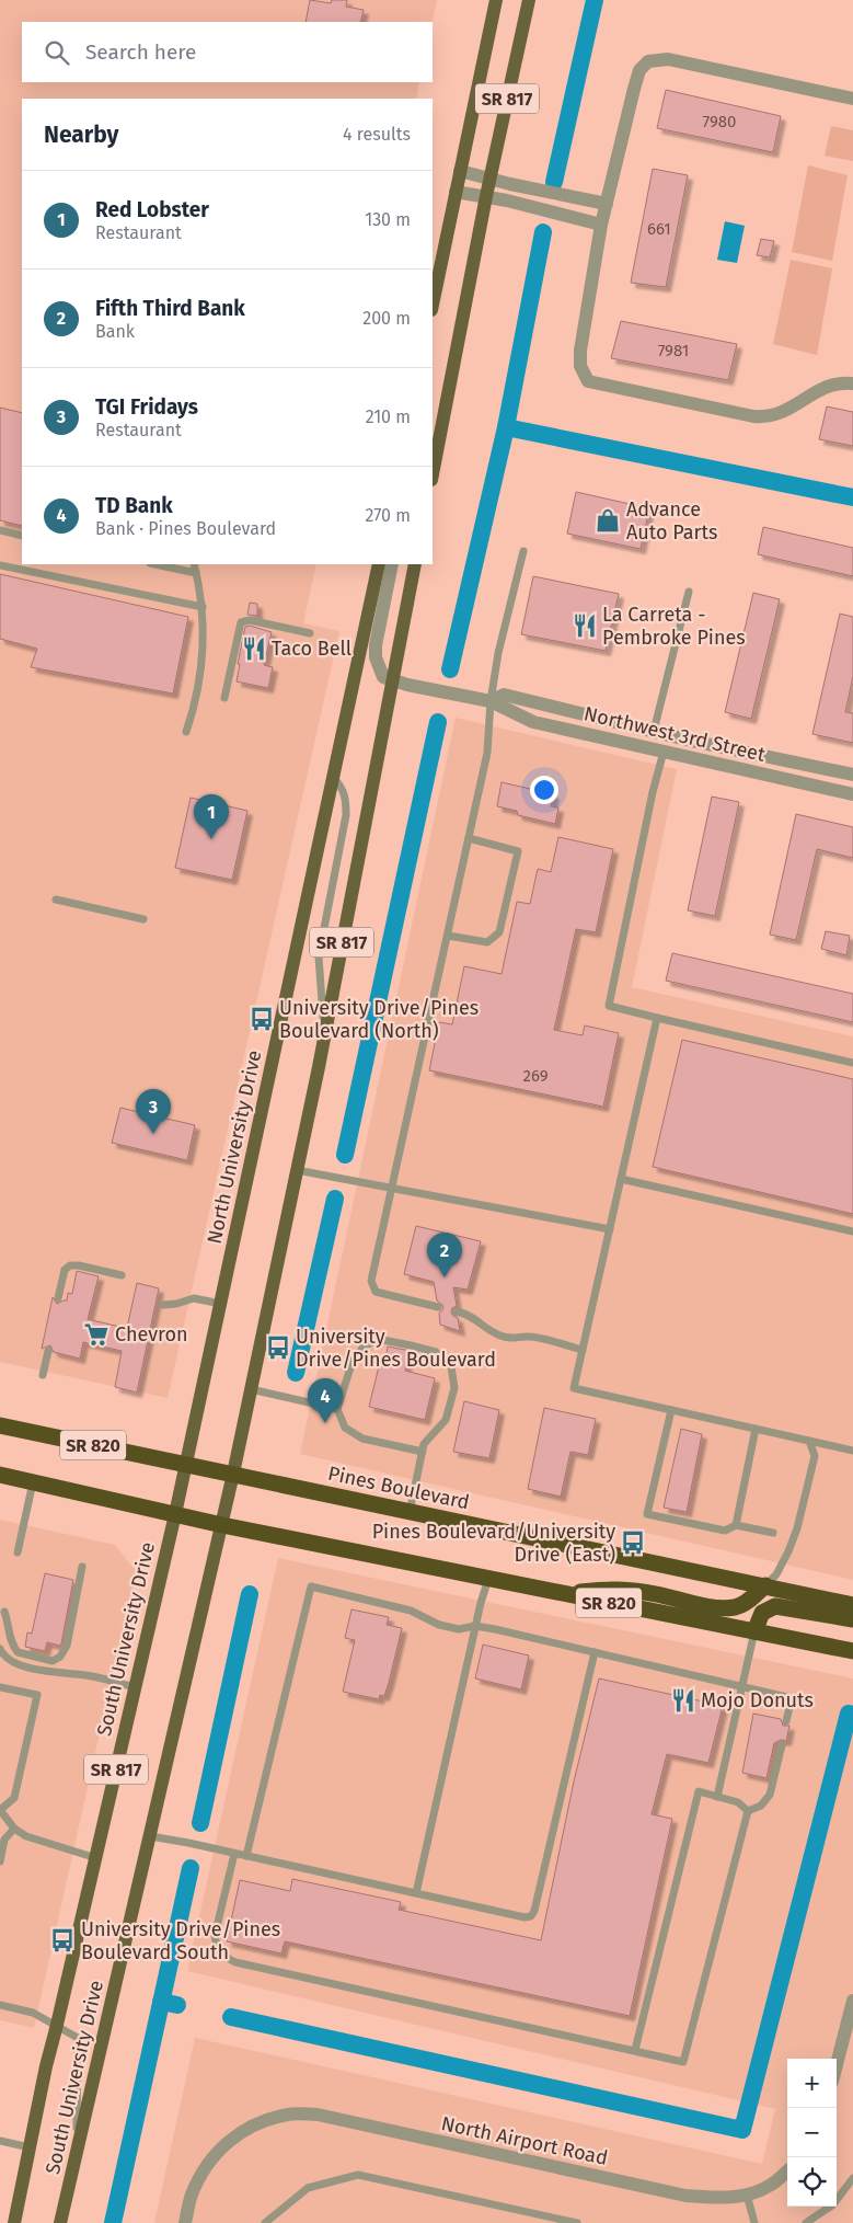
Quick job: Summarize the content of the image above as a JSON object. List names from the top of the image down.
{
  "streets": {
    "highway": ["SR 820", "Pines Boulevard"],
    "main road": ["SR 817", "North University Drive", "South University Drive"],
    "street": ["Northwest 3rd Street", "North Airport Road"]
  },
  "crossings": [
    ["SR 817", "Northwest 3rd Street"],
    ["SR 817", "SR 820"],
    ["SR 817", "Pines Boulevard"],
    ["SR 817", "South University Drive"],
    ["North University Drive", "SR 820"],
    ["North University Drive", "Pines Boulevard"],
    ["North University Drive", "South University Drive"],
    ["SR 820", "South University Drive"]
  ],
  "places": {
    "shop": ["Advance Auto Parts"],
    "restaurant": ["La Carreta - Pembroke Pines", "Taco Bell", "Mojo Donuts"],
    "bus stop": [
      "University Drive/Pines Boulevard (North)",
      "University Drive/Pines Boulevard",
      "Pines Boulevard/University Drive (East)",
      "University Drive/Pines Boulevard South"
    ],
    "supermarket": ["Chevron"]
  },
  "house_numbers": [
    "7980",
    "661",
    "7981",
    "269"
  ],
  "page": {
    "search": "Search here",
    "heading": ["Nearby", "4 results"],
    "list": [
      {
        "mark": "1",
        "name": "Red Lobster",
        "note": "Restaurant",
        "value": "130 m"
      },
      {
        "mark": "2",
        "name": "Fifth Third Bank",
        "note": "Bank",
        "value": "200 m"
      },
      {
        "mark": "3",
        "name": "TGI Fridays",
        "note": "Restaurant",
        "value": "210 m"
      },
      {
        "mark": "4",
        "name": "TD Bank",
        "note": "Bank · Pines Boulevard",
        "value": "270 m"
      }
    ],
    "pins": [
      "1",
      "3",
      "2",
      "4"
    ],
    "map_buttons": ["+", "−"]
  }
}
